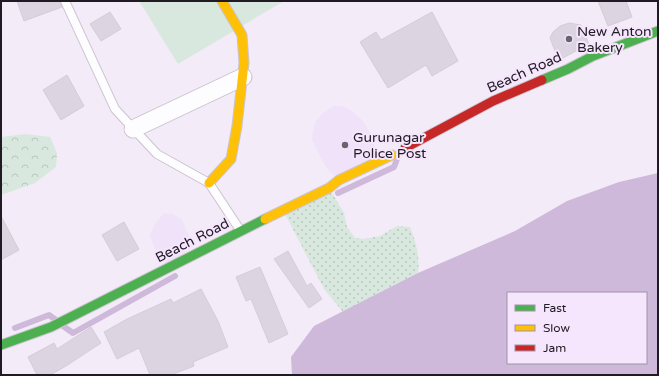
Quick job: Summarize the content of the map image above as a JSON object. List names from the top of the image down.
{
  "streets": {
    "main road": ["Beach Road"]
  },
  "places": ["New Anton Bakery", "Gurunagar Police Post"],
  "legend": ["Fast", "Slow", "Jam"]
}
